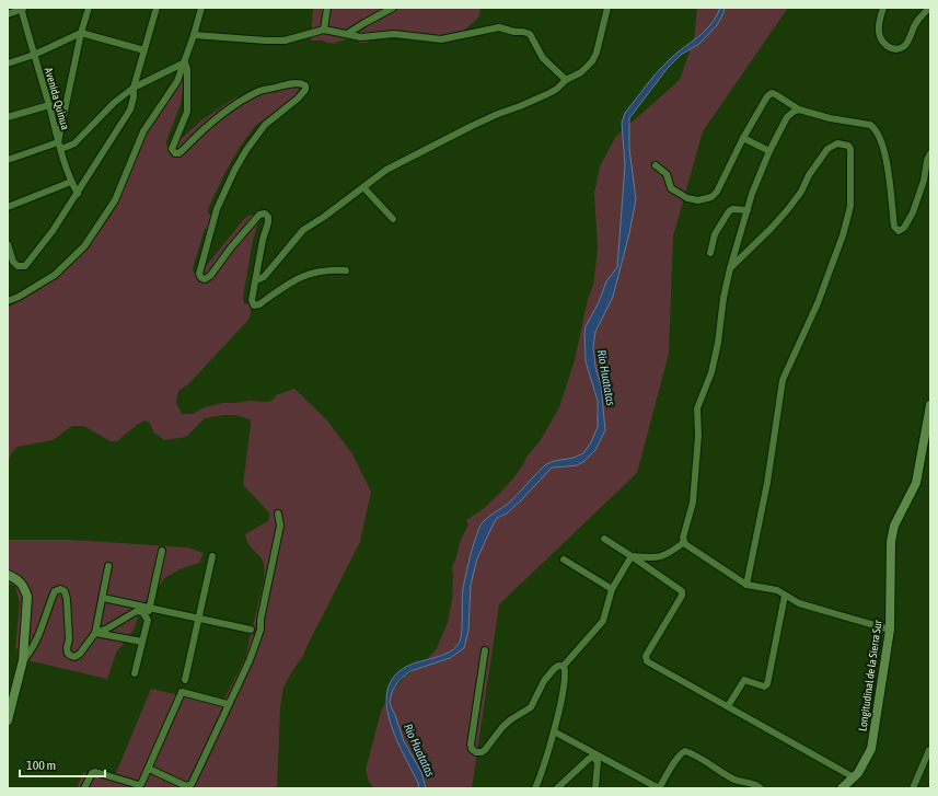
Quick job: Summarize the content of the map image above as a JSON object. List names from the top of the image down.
{
  "streets": {
    "main road": ["Longitudinal de la Sierra Sur"],
    "street": ["Avenida Quinua"]
  },
  "water": ["Rio Huatatas"],
  "scale_bar": "100 m"
}
